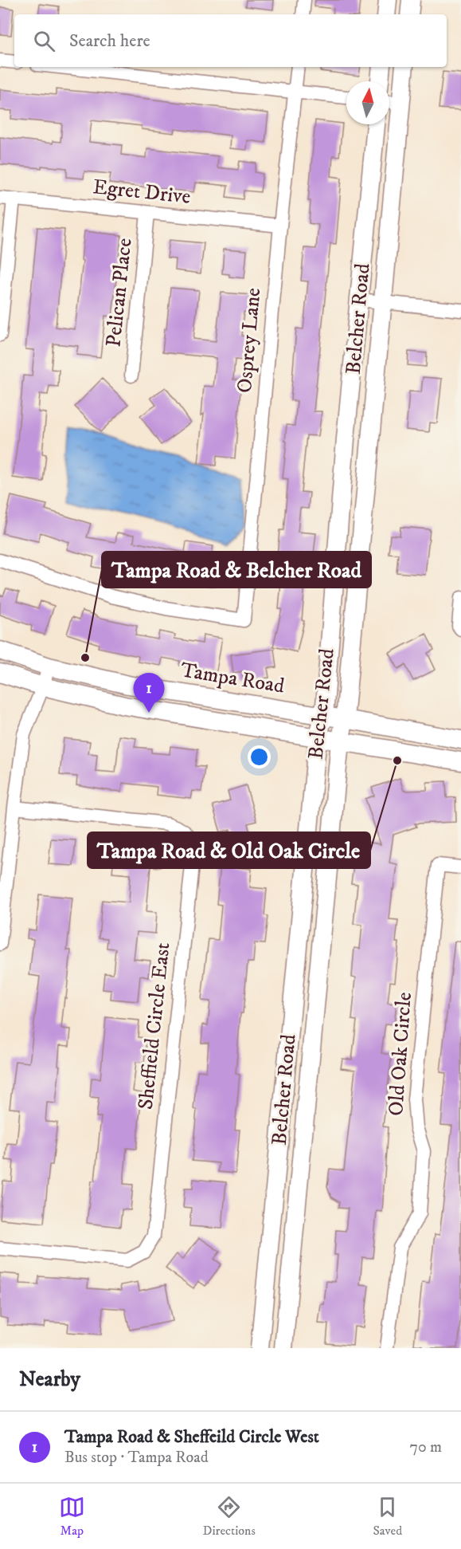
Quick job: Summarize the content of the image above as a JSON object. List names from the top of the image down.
{
  "streets": {
    "main road": ["Belcher Road", "Tampa Road"],
    "street": [
      "Egret Drive",
      "Pelican Place",
      "Osprey Lane",
      "Sheffield Circle East",
      "Old Oak Circle"
    ]
  },
  "crossings": [
    ["Egret Drive", "Pelican Place"],
    ["Egret Drive", "Osprey Lane"],
    ["Belcher Road", "Tampa Road"]
  ],
  "places": ["Tampa Road & Belcher Road", "Tampa Road & Old Oak Circle"],
  "north": "top",
  "page": {
    "search": "Search here",
    "pins": "1",
    "heading": "Nearby",
    "list": [
      {
        "mark": "1",
        "name": "Tampa Road & Sheffeild Circle West",
        "note": "Bus stop · Tampa Road",
        "value": "70 m"
      }
    ],
    "nav": ["Map", "Directions", "Saved"]
  }
}
